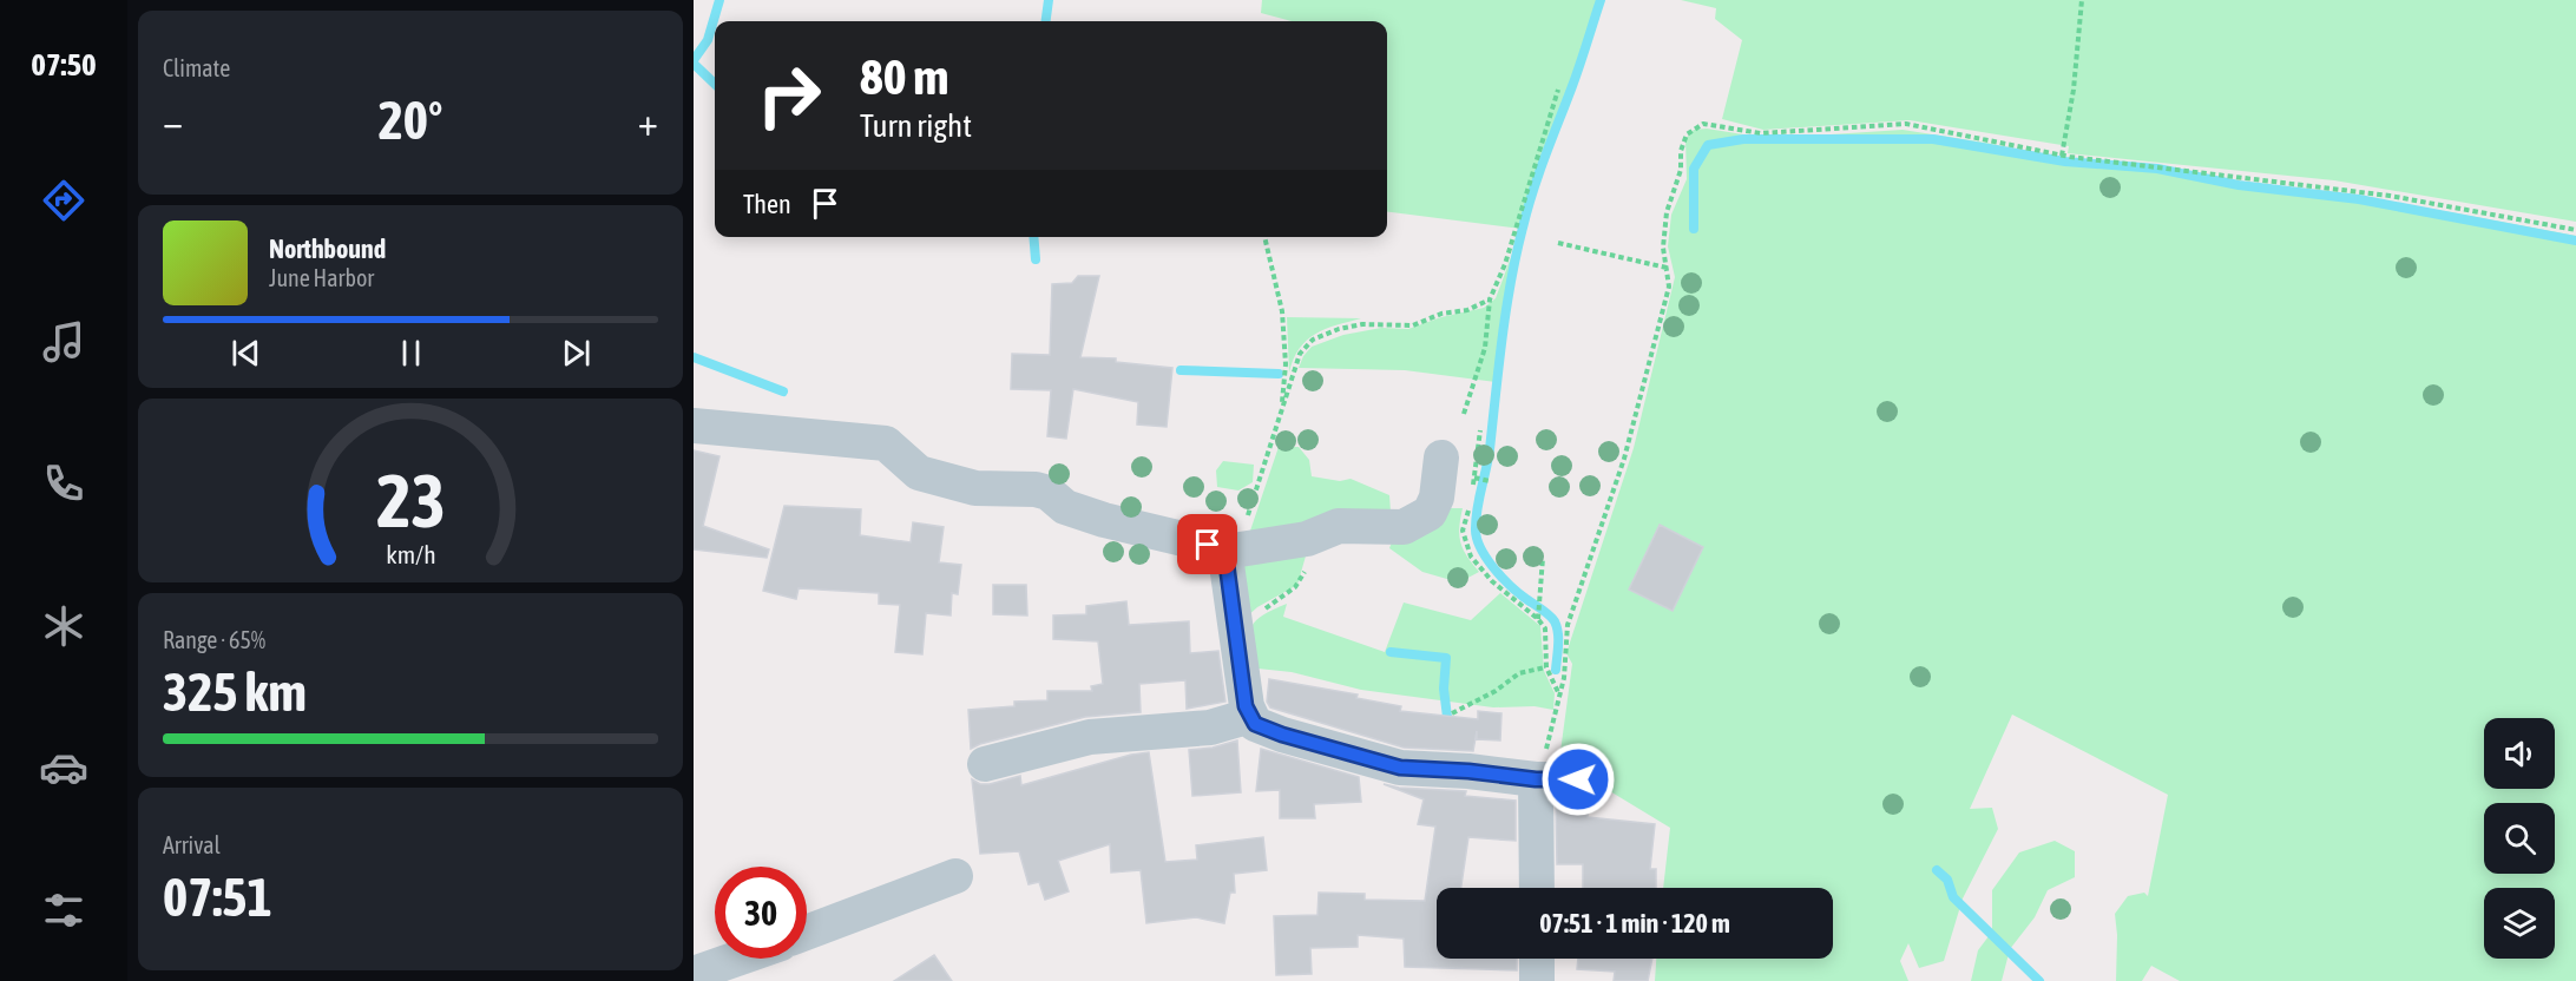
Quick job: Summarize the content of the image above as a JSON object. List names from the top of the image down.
{
  "page": {
    "tabs": "07:50",
    "tile": [
      "Climate",
      ["Range · 65%", "325 km"],
      ["Arrival", "07:51"]
    ],
    "turn": ["80 m", "Turn right"],
    "heat": ["−", "20°", "+"],
    "then": "Then",
    "song": ["Northbound", "June Harbor"],
    "limit": "30",
    "trip": "07:51 · 1 min · 120 m",
    "gauge": ["23", "km/h"]
  }
}
